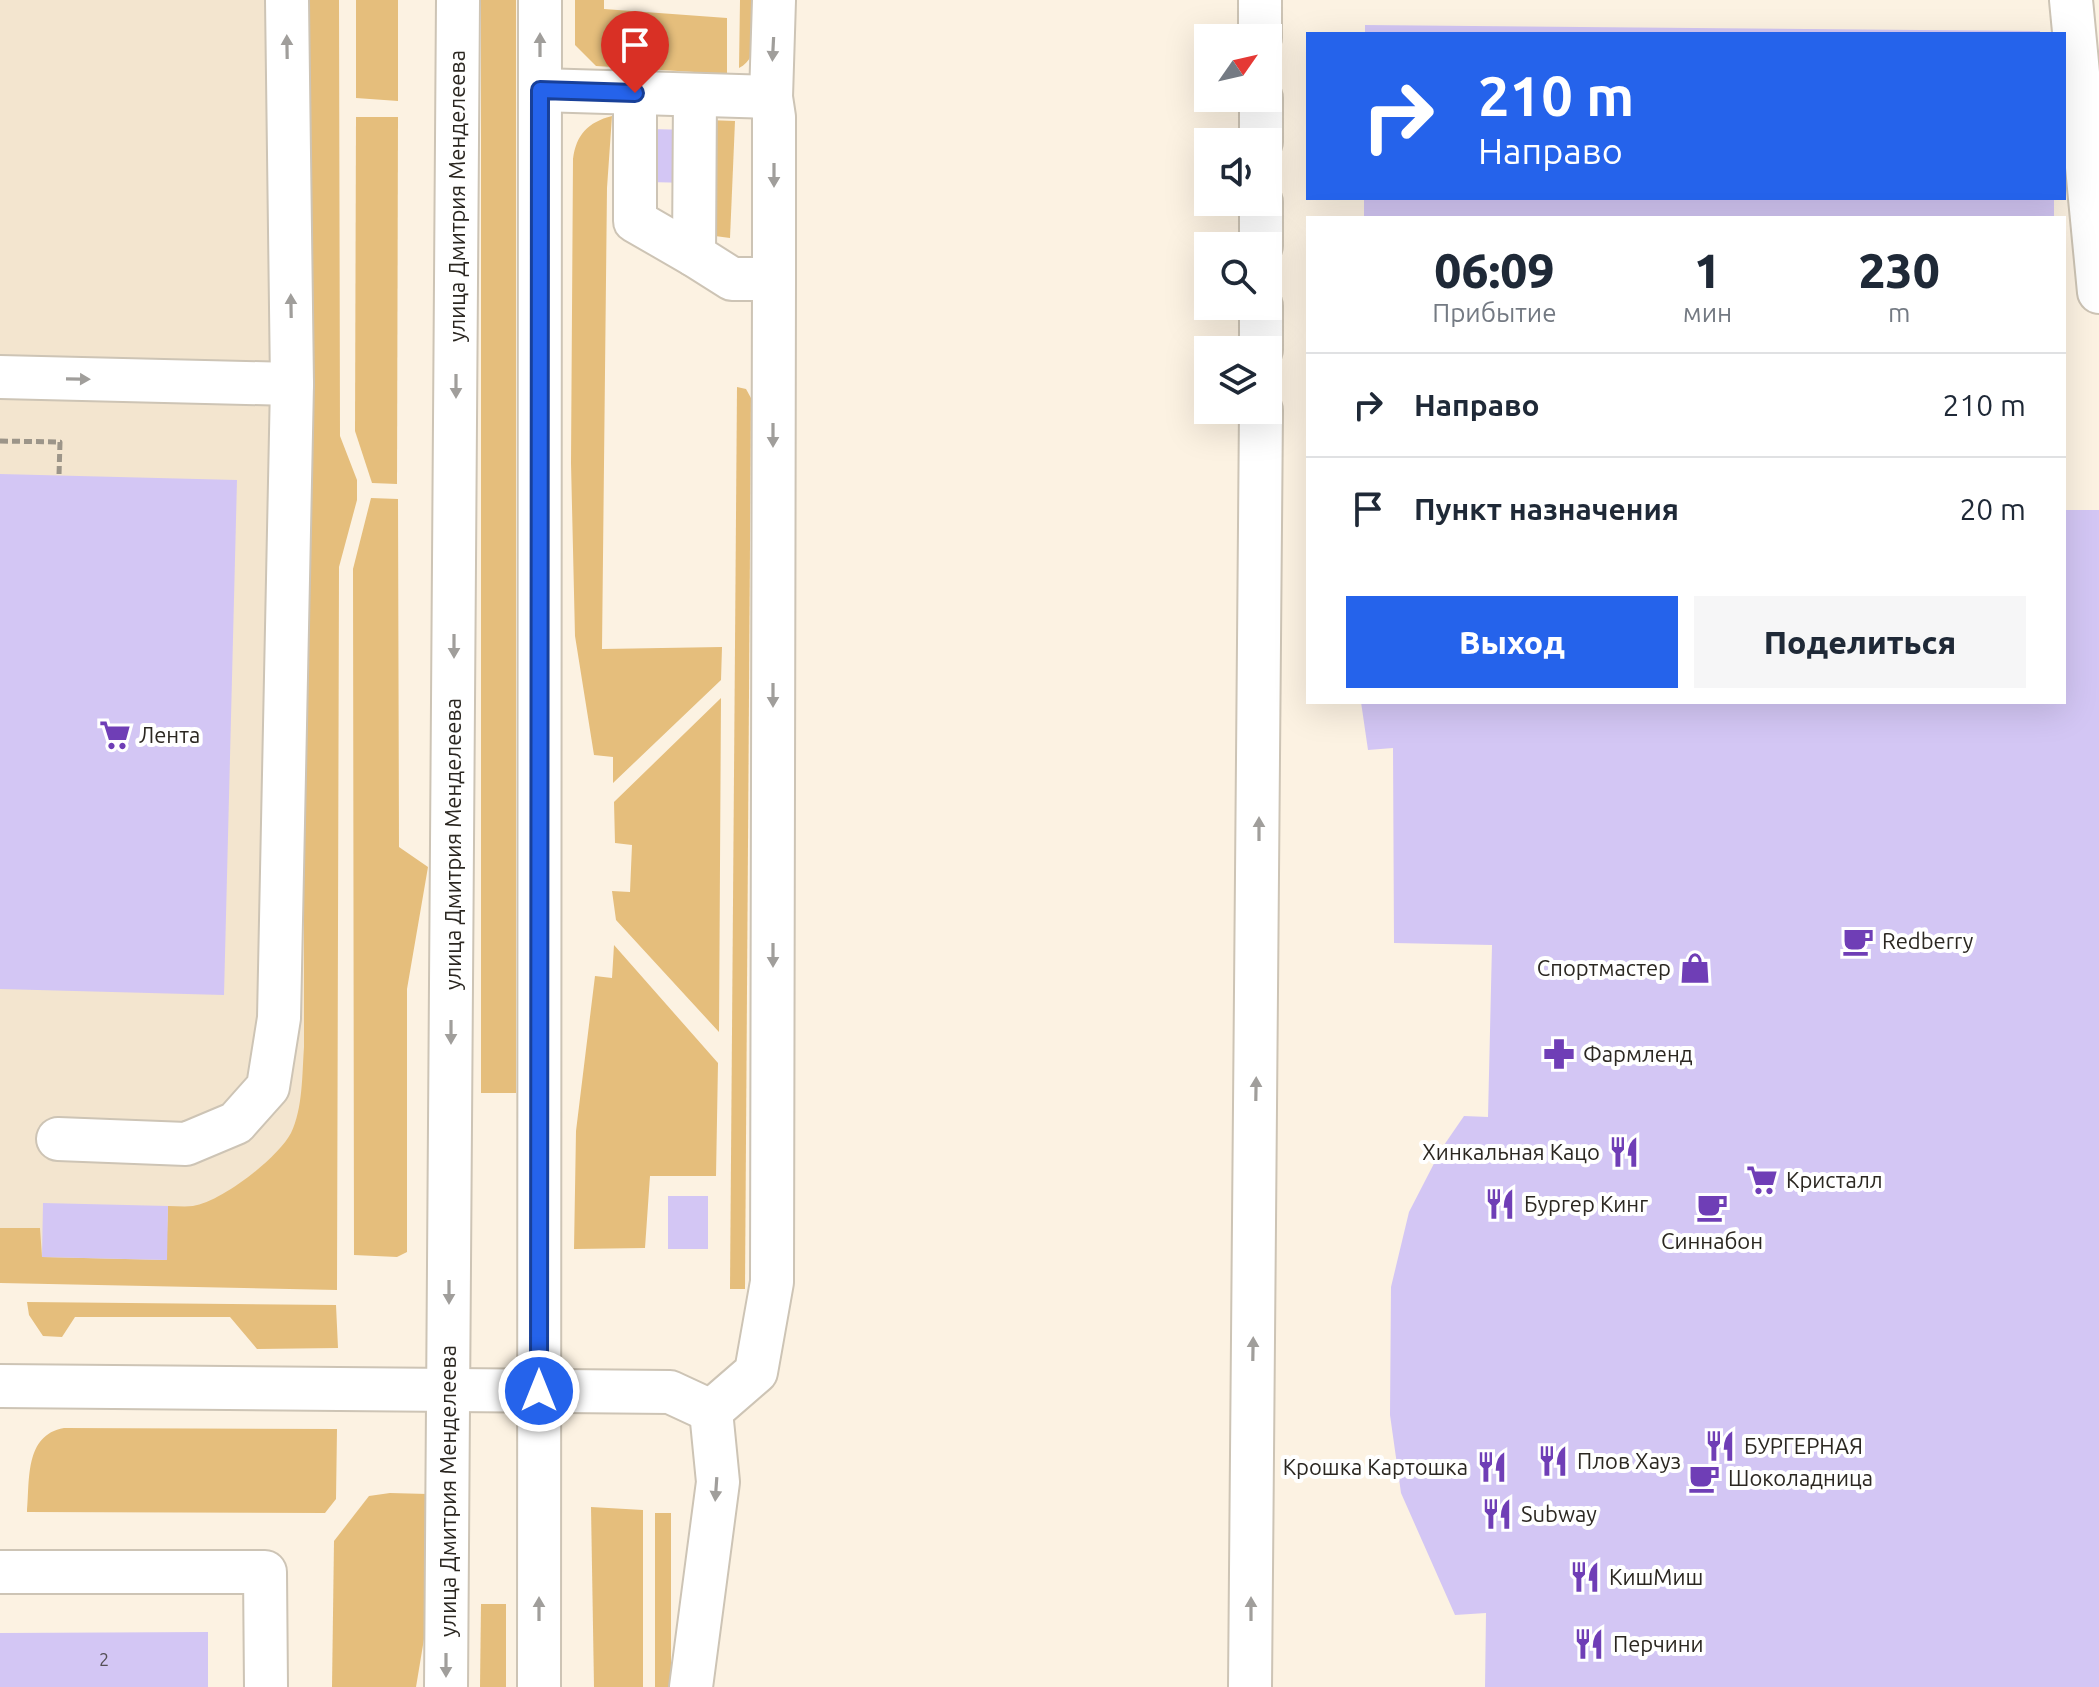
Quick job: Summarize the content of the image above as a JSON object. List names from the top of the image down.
{
  "streets": {
    "street": ["улица Дмитрия Менделеева"]
  },
  "places": {
    "supermarket": ["Лента", "Кристалл"],
    "cafe": ["Redberry", "Синнабон", "Шоколадница"],
    "shop": ["Спортмастер"],
    "pharmacy": ["Фармленд"],
    "restaurant": [
      "Хинкальная Кацо",
      "Бургер Кинг",
      "БУРГЕРНАЯ",
      "Плов Хауз",
      "Крошка Картошка",
      "Subway",
      "КишМиш",
      "Перчини"
    ]
  },
  "house_numbers": ["2"],
  "north": "top right",
  "page": {
    "turn": ["210 m", "Направо"],
    "eta": [
      "06:09",
      "Прибытие",
      "1",
      "мин",
      "230",
      "m"
    ],
    "list": [
      {
        "name": "Направо",
        "value": "210 m"
      },
      {
        "name": "Пункт назначения",
        "value": "20 m"
      }
    ],
    "buttons": ["Выход", "Поделиться"]
  }
}
